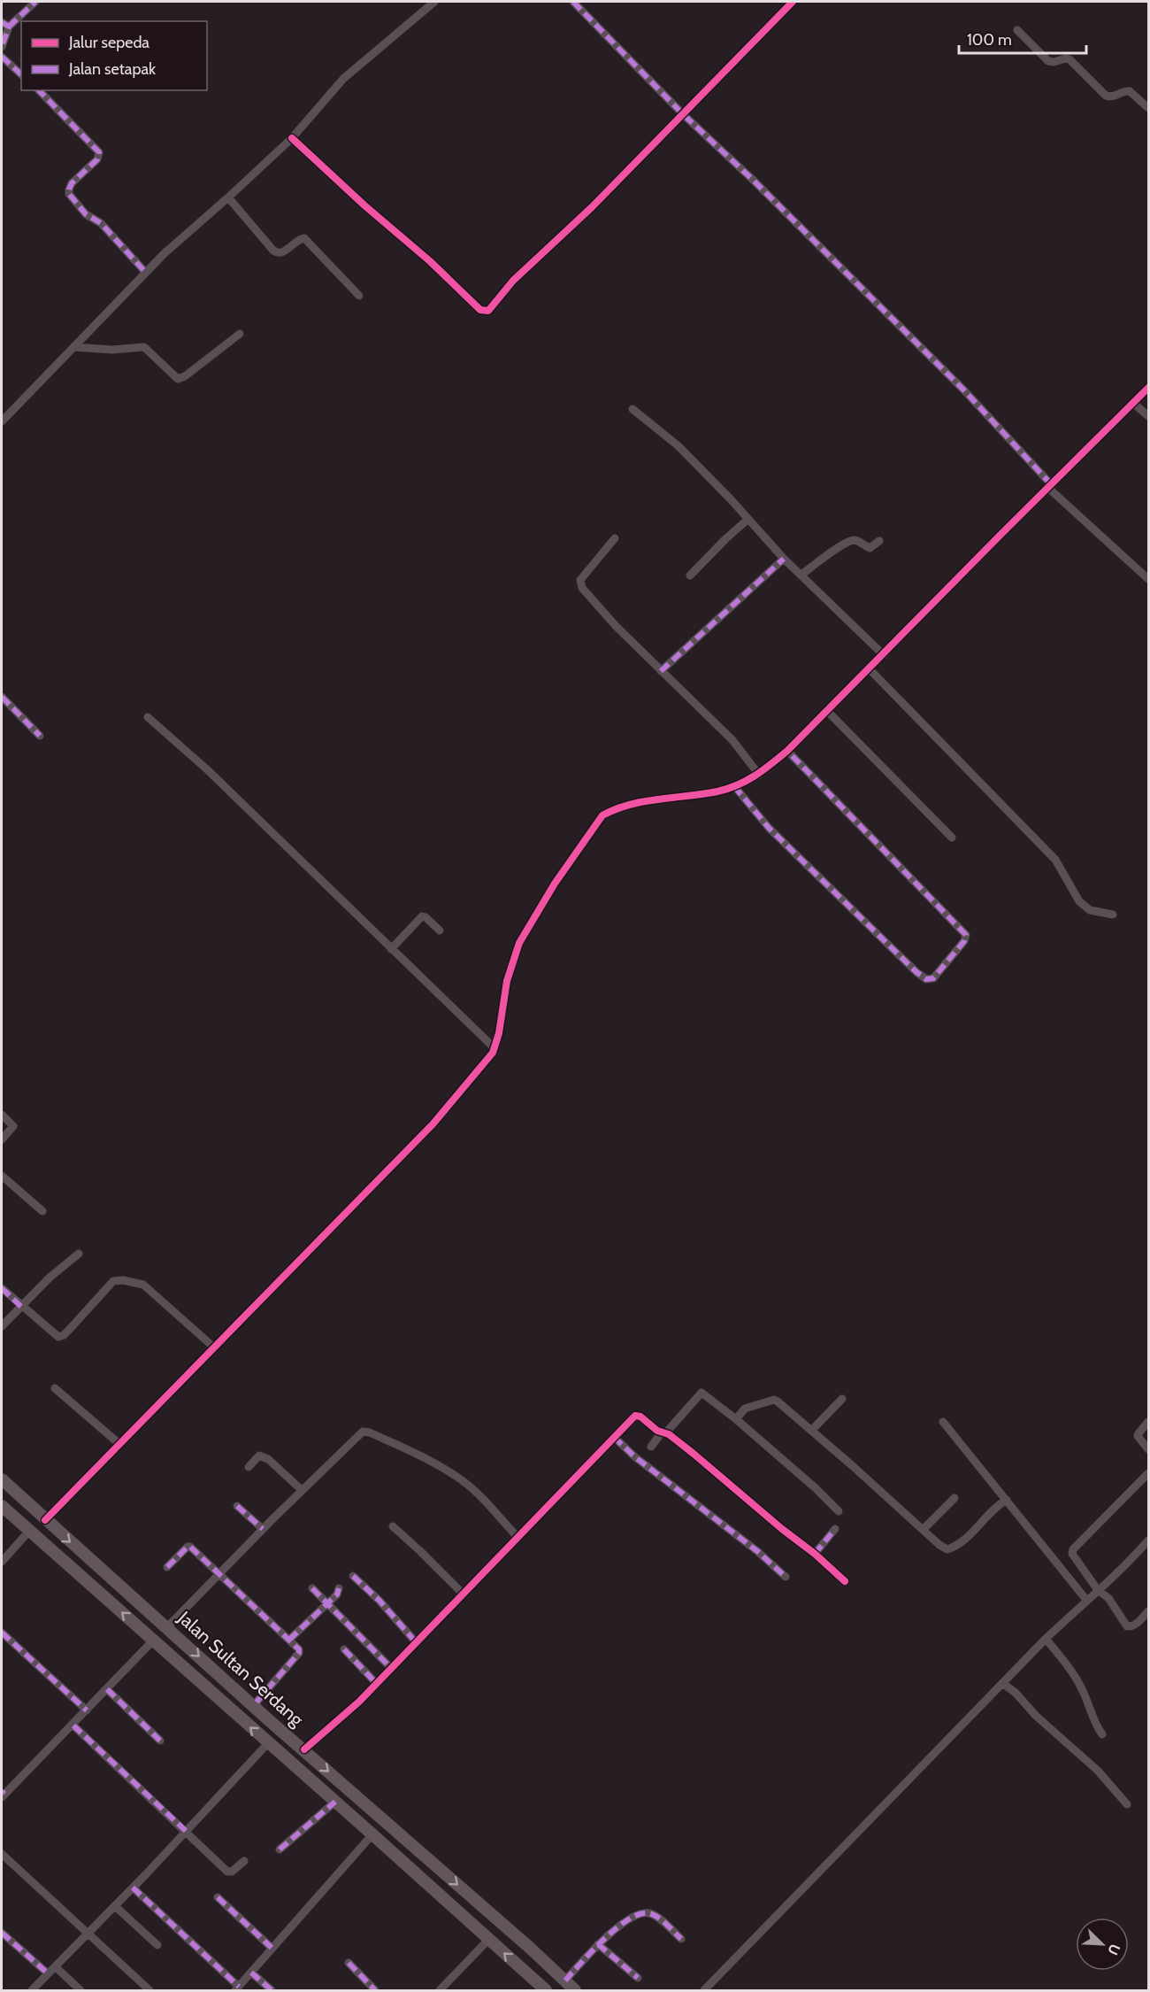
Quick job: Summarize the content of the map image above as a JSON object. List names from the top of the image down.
{
  "streets": {
    "highway": ["Jalan Sultan Serdang"]
  },
  "legend": ["Jalur sepeda", "Jalan setapak"],
  "scale_bar": "100 m",
  "north": "bottom right"
}
